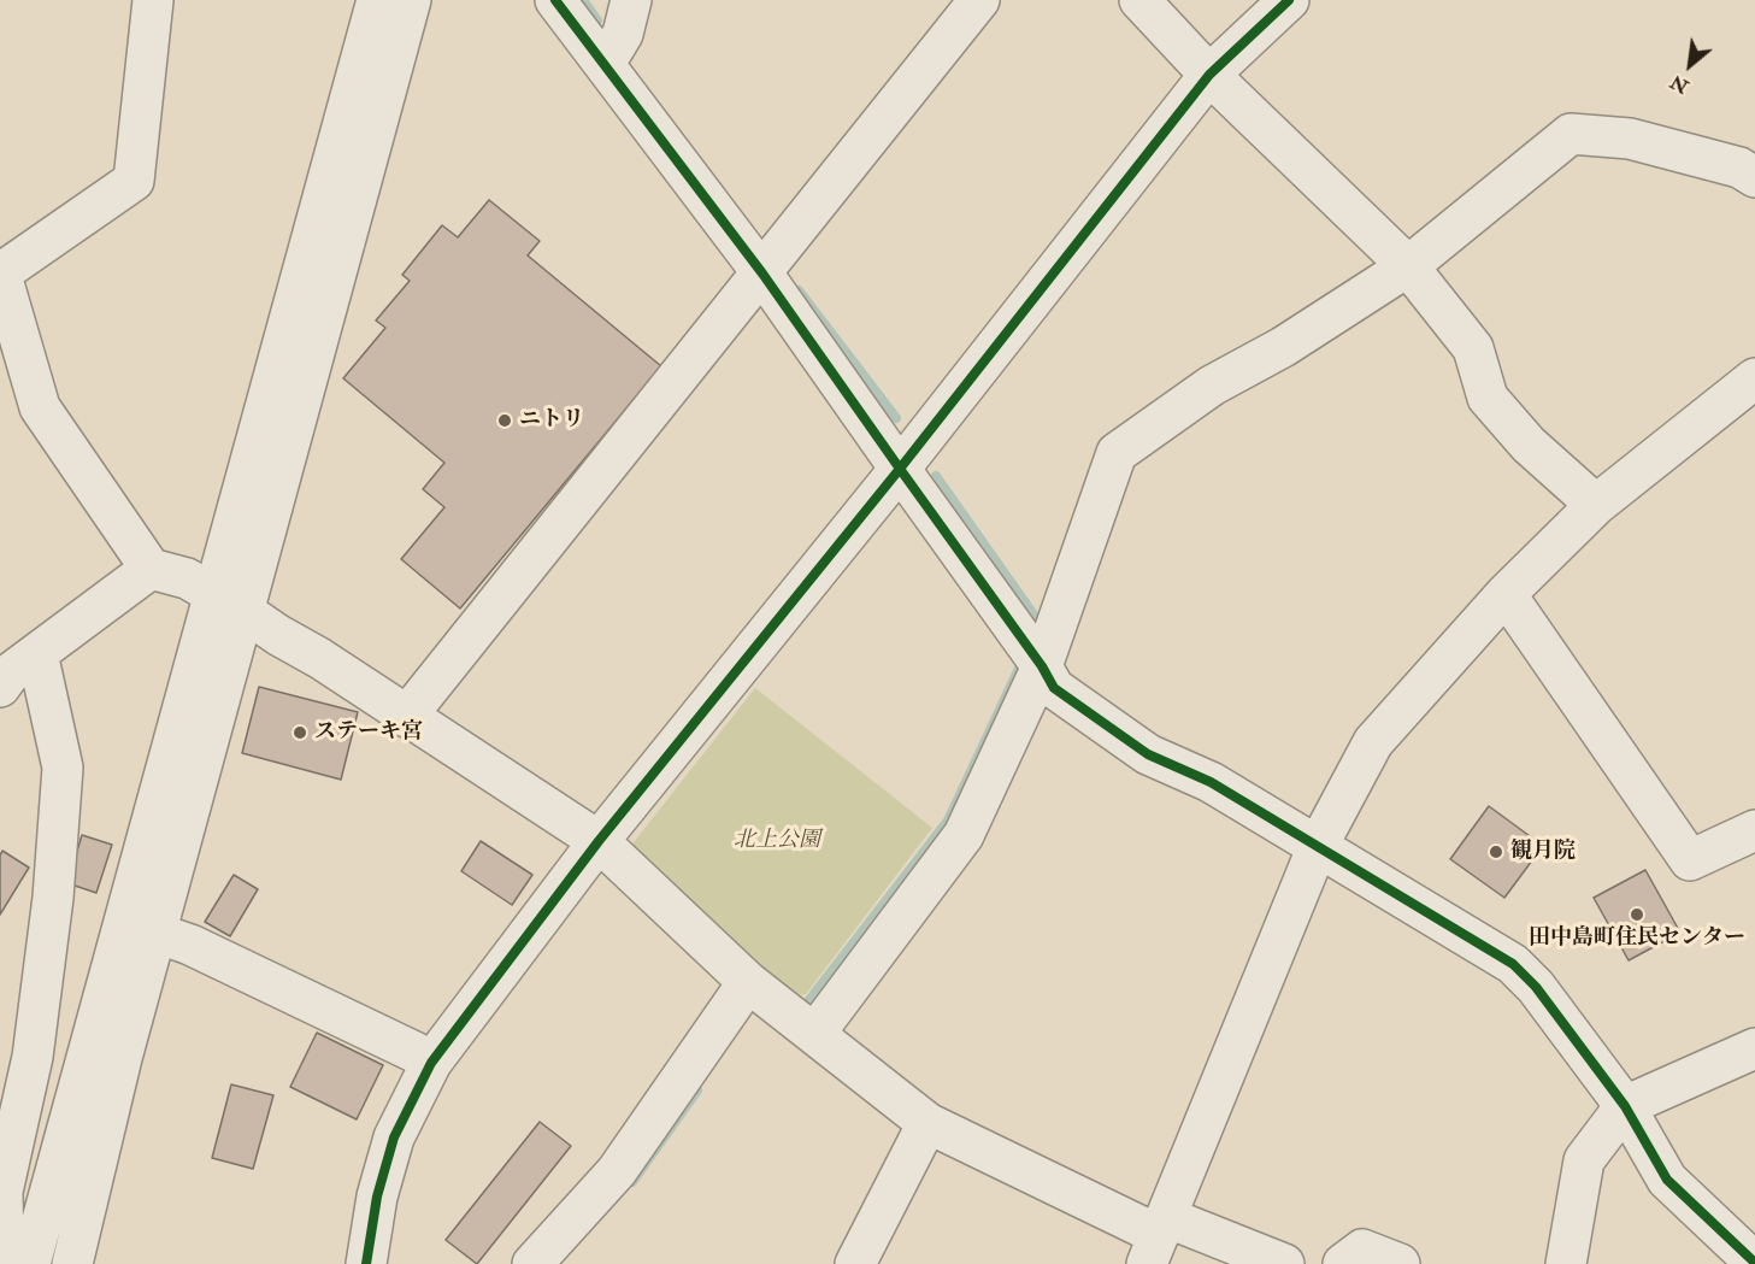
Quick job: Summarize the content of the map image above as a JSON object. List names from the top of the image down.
{
  "parks": ["北上公園"],
  "places": [
    "ニトリ",
    "ステーキ宮",
    "観月院",
    "田中島町住民センター"
  ],
  "north": "bottom left"
}
